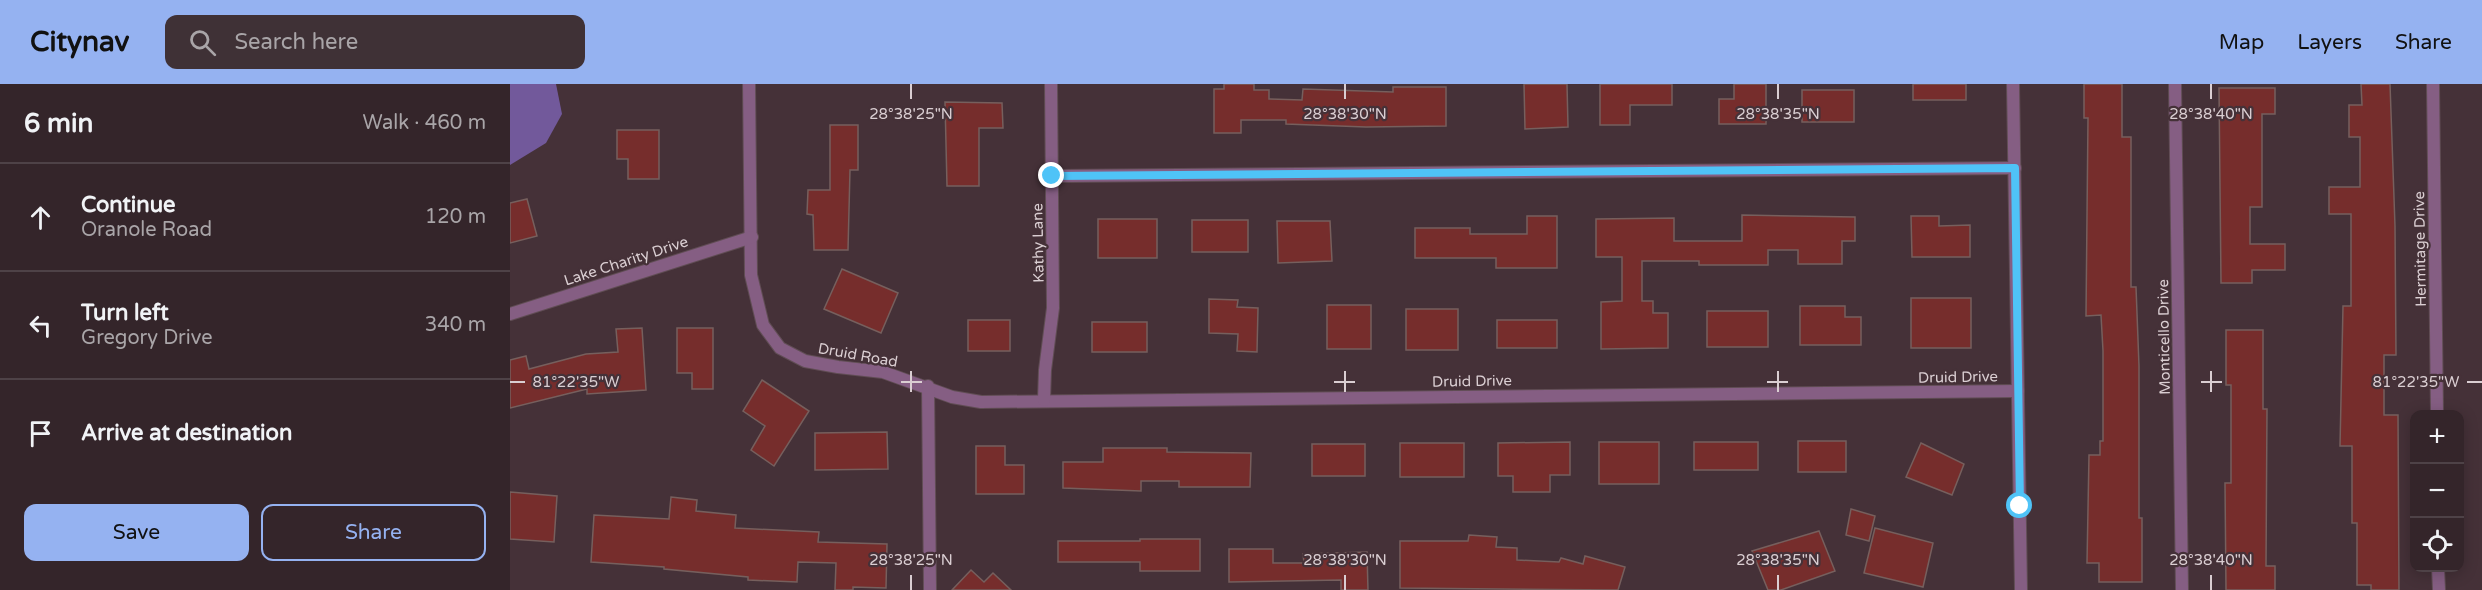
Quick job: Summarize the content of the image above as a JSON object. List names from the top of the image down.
{
  "streets": {
    "street": [
      "Kathy Lane",
      "Hermitage Drive",
      "Lake Charity Drive",
      "Monticello Drive",
      "Druid Road",
      "Druid Drive"
    ]
  },
  "crossings": [
    ["Kathy Lane", "Druid Drive"],
    ["Lake Charity Drive", "Druid Road"],
    ["Druid Road", "Druid Drive"]
  ],
  "page": {
    "header": "Citynav",
    "search": "Search here",
    "nav": ["Map", "Layers", "Share"],
    "heading": ["6 min", "Walk · 460 m"],
    "list": [
      ["Continue", "Oranole Road", "120 m"],
      ["Turn left", "Gregory Drive", "340 m"],
      "Arrive at destination"
    ],
    "map_buttons": ["+", "−"],
    "buttons": ["Save", "Share"]
  },
  "coordinates": [
    "28°38'25\"N",
    "28°38'30\"N",
    "28°38'35\"N",
    "28°38'40\"N",
    "81°22'35\"W"
  ]
}
